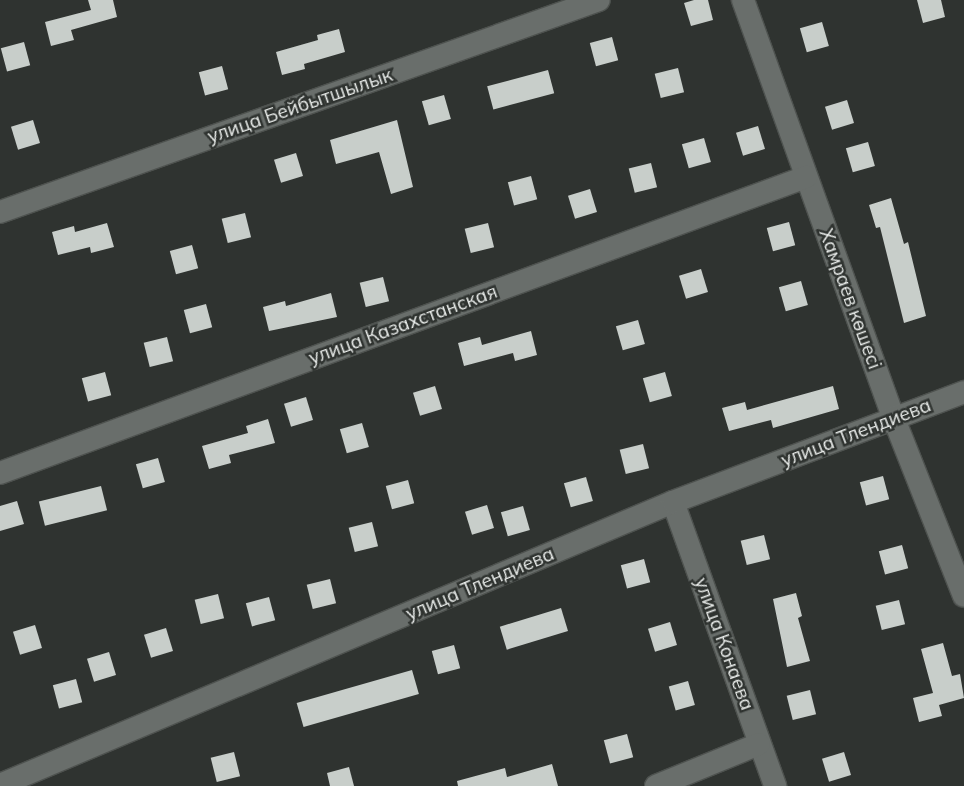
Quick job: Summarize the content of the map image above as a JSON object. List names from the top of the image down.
{
  "streets": {
    "street": [
      "улица Бейбытшылык",
      "Хамраев көшесі",
      "улица Казахстанская",
      "улица Тлендиева",
      "улица Конаева"
    ]
  },
  "crossings": [
    ["Хамраев көшесі", "улица Казахстанская"],
    ["Хамраев көшесі", "улица Тлендиева"],
    ["улица Тлендиева", "улица Конаева"]
  ]
}
